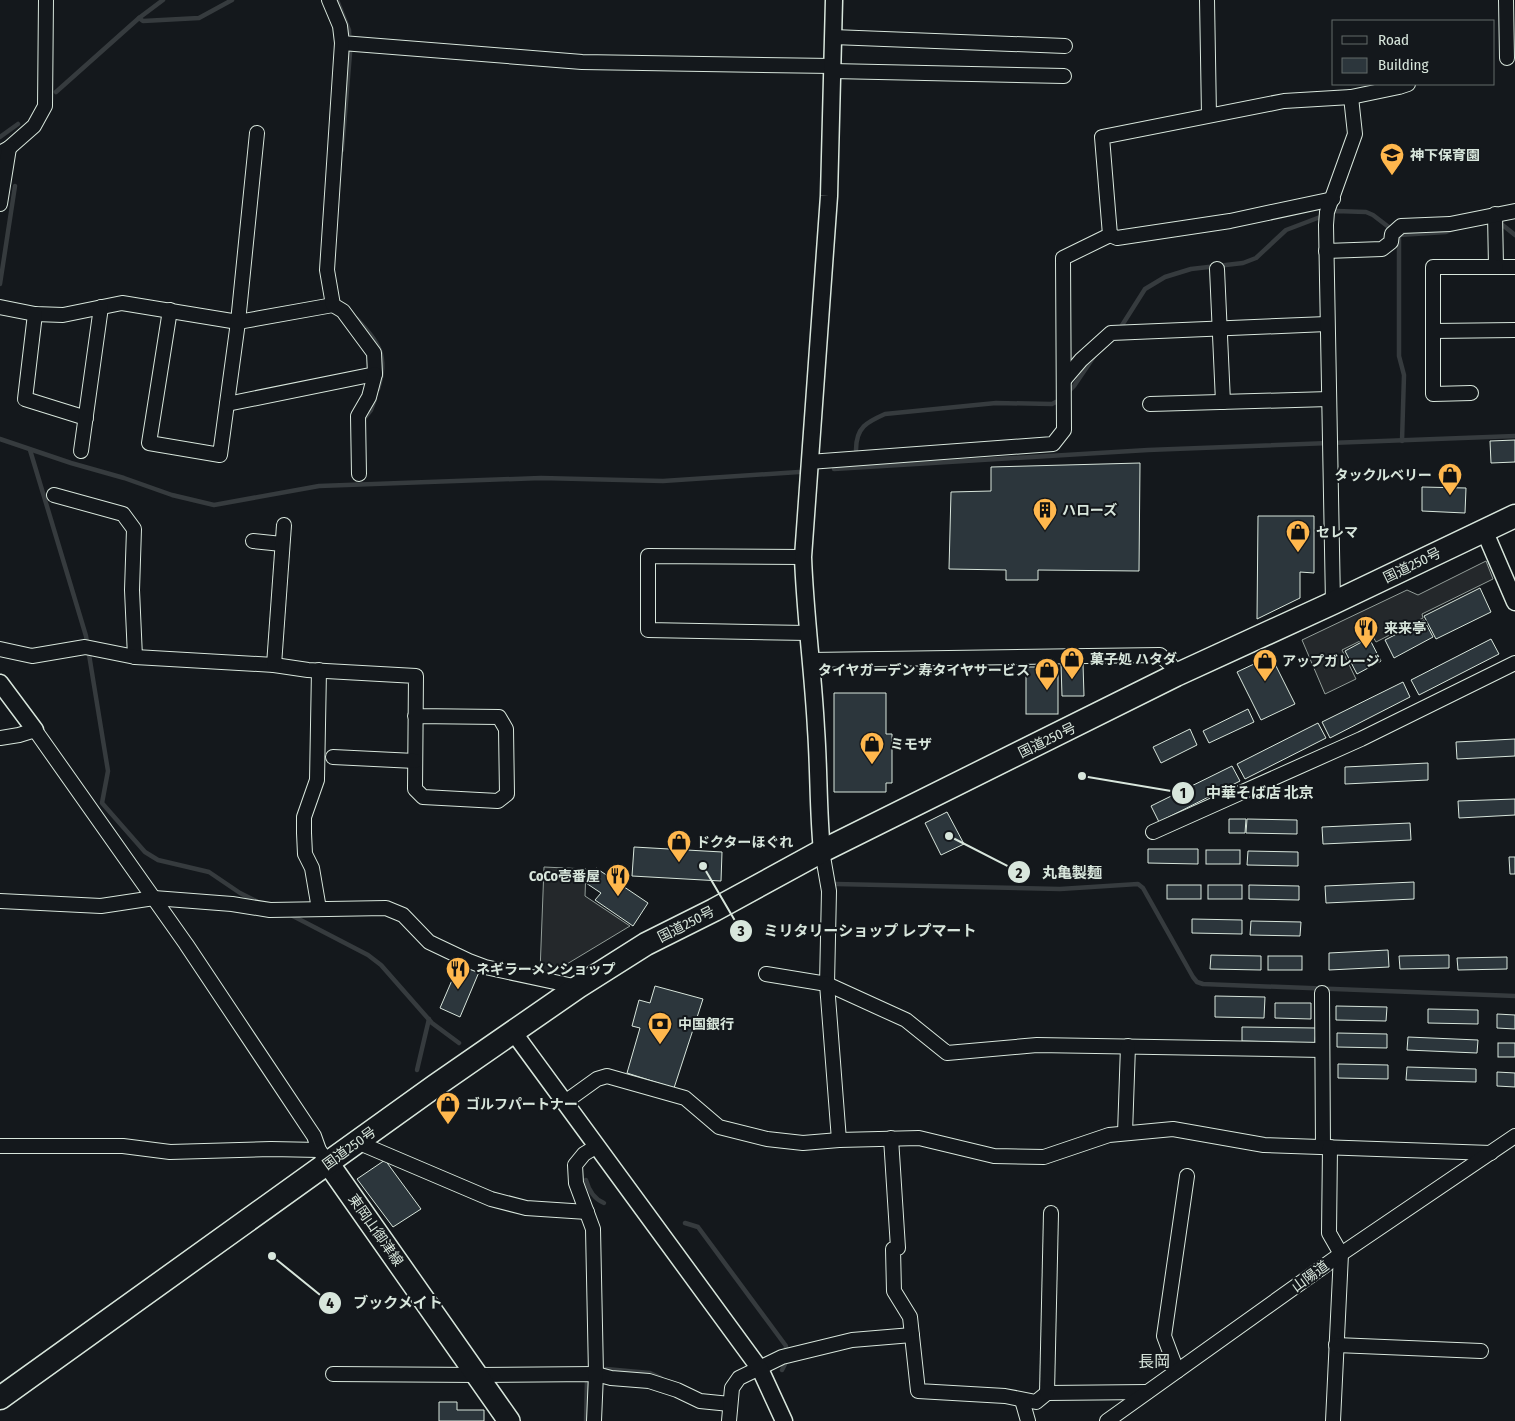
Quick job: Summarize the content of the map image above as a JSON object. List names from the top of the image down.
{
  "streets": {
    "highway": ["国道250号"],
    "main road": ["東岡山御津線"],
    "street": ["山陽道"]
  },
  "crossings": [
    ["国道250号", "東岡山御津線"]
  ],
  "districts": ["長岡"],
  "places": {
    "school or university": ["神下保育園"],
    "shop": [
      "タックルベリー",
      "セレマ",
      "菓子処 ハタダ",
      "アップガレージ",
      "タイヤガーデン 寿タイヤサービス",
      "ミモザ",
      "ドクターほぐれ",
      "ゴルフパートナー"
    ],
    "building": ["ハローズ"],
    "restaurant": ["来来亭", "CoCo壱番屋", "ネギラーメンショップ"],
    "other": [
      "中華そば店 北京",
      "丸亀製麺",
      "ミリタリーショップ レプマート",
      "ブックメイト"
    ],
    "bank": ["中国銀行"]
  },
  "legend": ["Road", "Building"]
}
